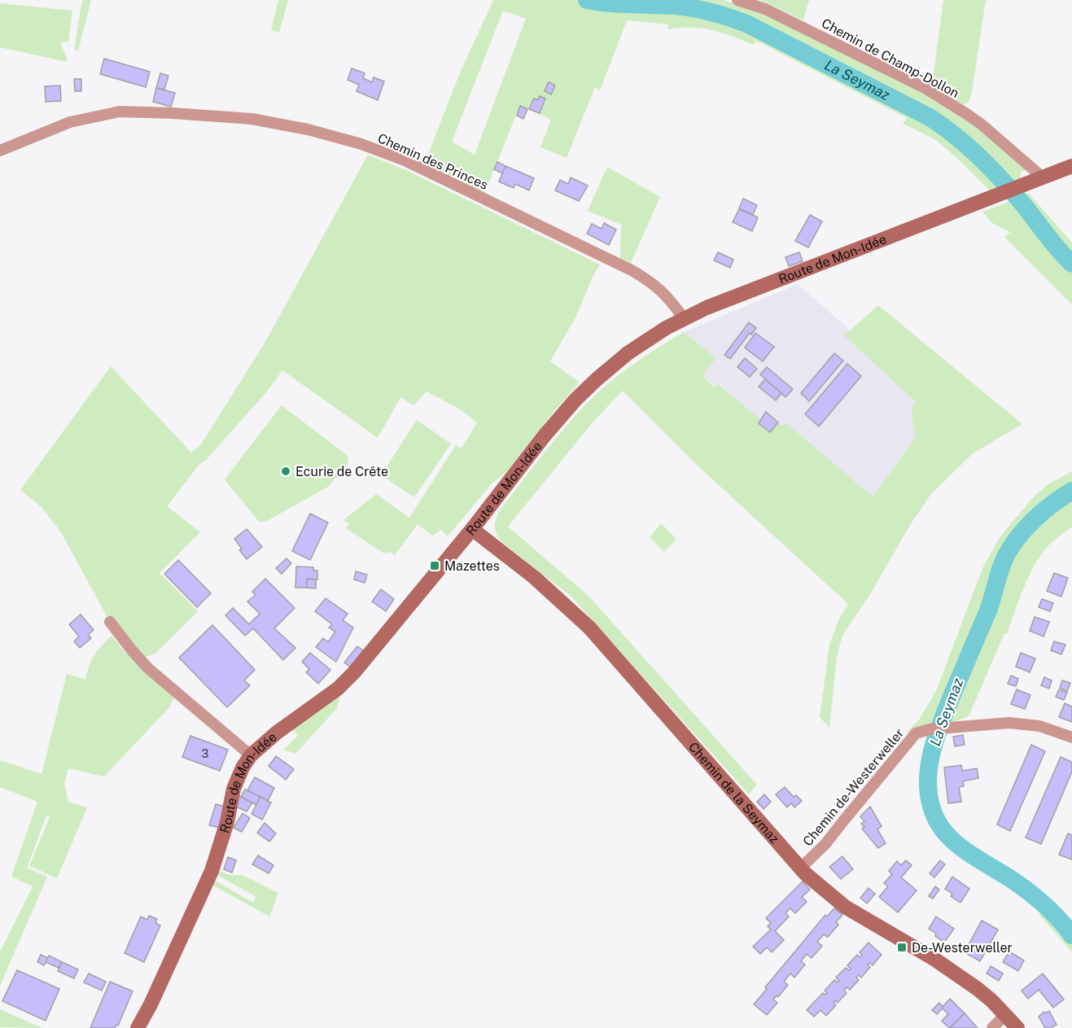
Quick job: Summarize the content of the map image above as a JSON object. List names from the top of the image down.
{
  "streets": {
    "street": [
      "Chemin de Champ-Dollon",
      "Chemin des Princes",
      "Route de Mon-Idée",
      "Chemin de-Westerweller",
      "Chemin de la Seymaz"
    ]
  },
  "crossings": [
    ["Chemin de Champ-Dollon", "Route de Mon-Idée"],
    ["Chemin des Princes", "Route de Mon-Idée"],
    ["Route de Mon-Idée", "Chemin de la Seymaz"],
    ["Chemin de-Westerweller", "Chemin de la Seymaz"]
  ],
  "water": ["La Seymaz"],
  "places": {
    "other": ["Ecurie de Crête"],
    "transit": ["Mazettes", "De-Westerweller"]
  },
  "house_numbers": ["3"]
}
